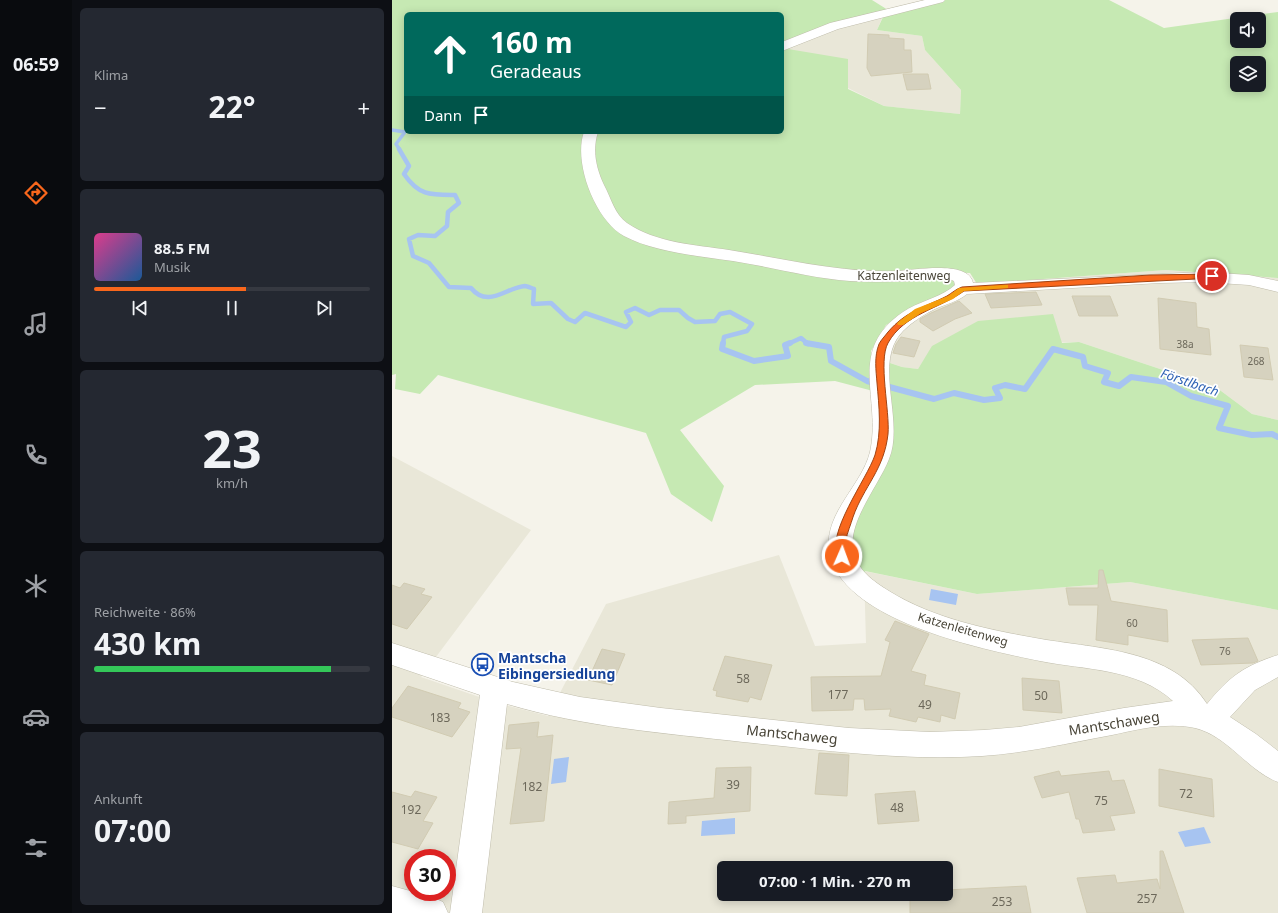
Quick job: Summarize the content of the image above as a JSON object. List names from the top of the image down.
{
  "streets": {
    "street": ["Katzenleitenweg", "Mantschaweg"]
  },
  "crossings": [
    ["Katzenleitenweg", "Mantschaweg"]
  ],
  "water": ["Förstlbach"],
  "places": {
    "bus stop": ["Mantscha Eibingersiedlung"]
  },
  "house_numbers": [
    "38a",
    "268",
    "60",
    "76",
    "58",
    "177",
    "50",
    "49",
    "183",
    "39",
    "182",
    "72",
    "75",
    "48",
    "192",
    "257",
    "253"
  ],
  "page": {
    "tabs": "06:59",
    "tile": [
      "Klima",
      ["23", "km/h"],
      ["Reichweite · 86%", "430 km"],
      ["Ankunft", "07:00"]
    ],
    "turn": ["160 m", "Geradeaus"],
    "heat": ["−", "22°", "+"],
    "then": "Dann",
    "song": ["88.5 FM", "Musik"],
    "limit": "30",
    "trip": "07:00 · 1 Min. · 270 m"
  }
}
